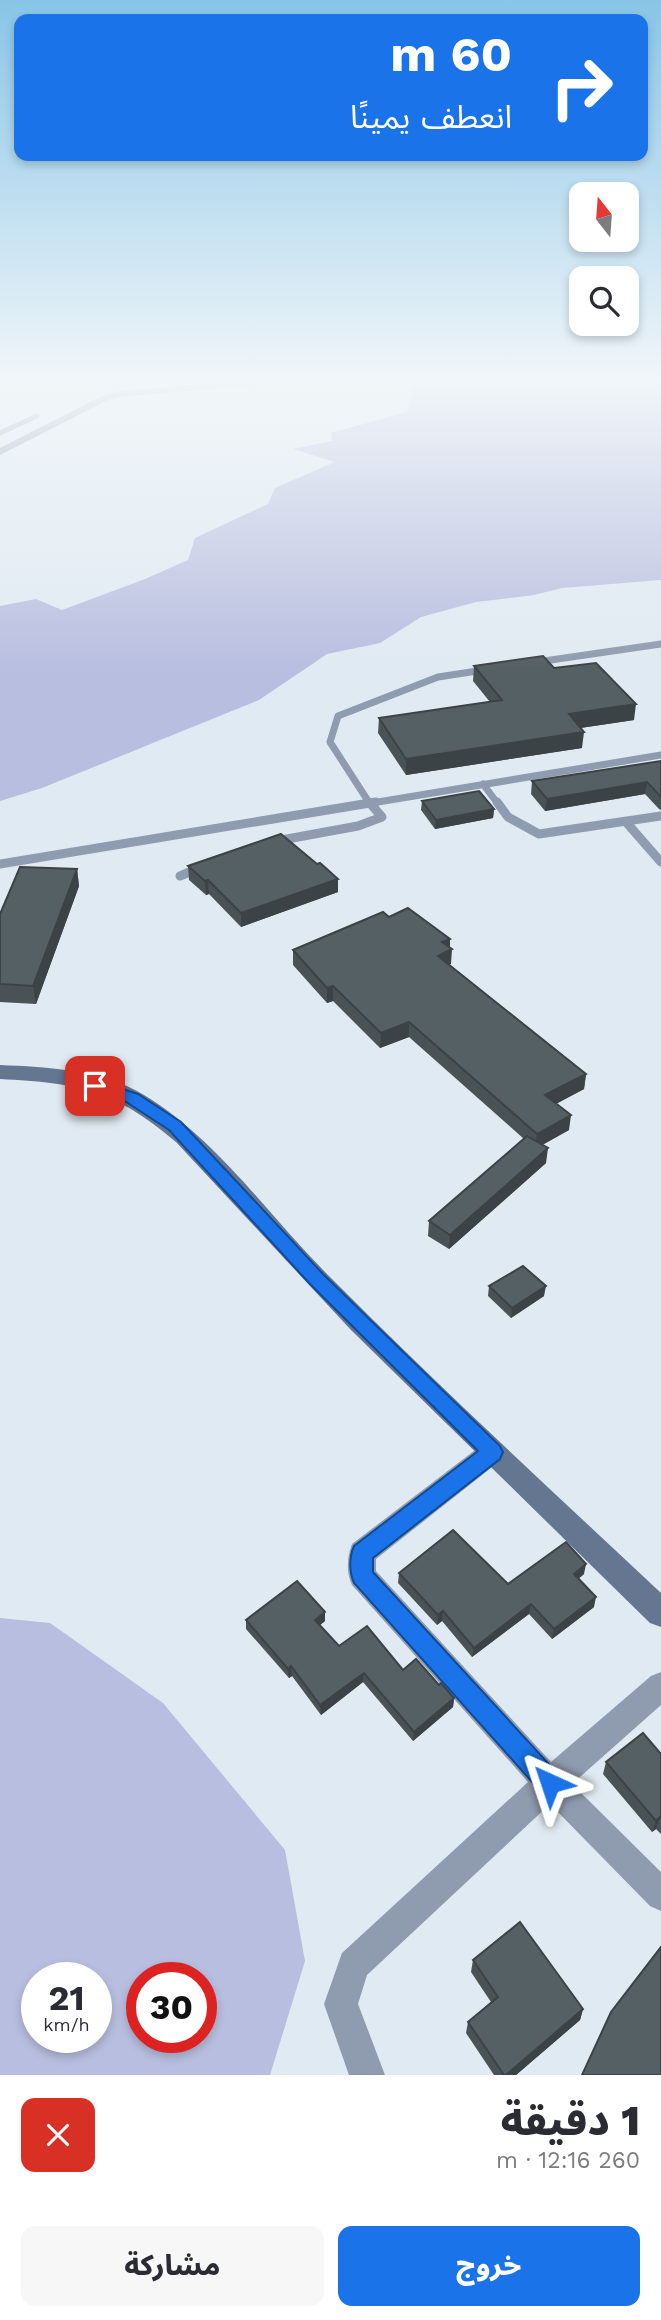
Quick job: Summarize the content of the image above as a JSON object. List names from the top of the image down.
{
  "north": "top",
  "page": {
    "turn": ["60 m", "انعطف يمينًا"],
    "speed": "21 km/h",
    "limit": "30",
    "heading": ["1 دقيقة", "260 m · 12:16"],
    "buttons": ["خروج", "مشاركة"]
  }
}
